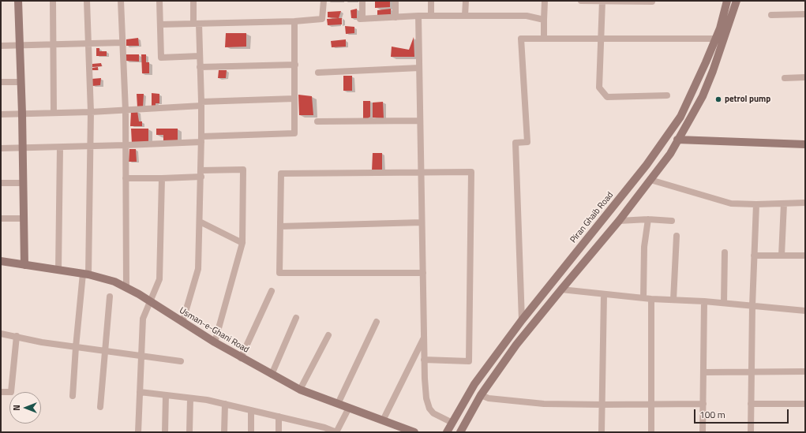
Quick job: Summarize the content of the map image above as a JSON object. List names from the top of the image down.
{
  "streets": {
    "main road": ["Piran Ghaib Road", "Usman-e-Ghani Road"]
  },
  "places": ["petrol pump"],
  "scale_bar": "100 m",
  "north": "left"
}
